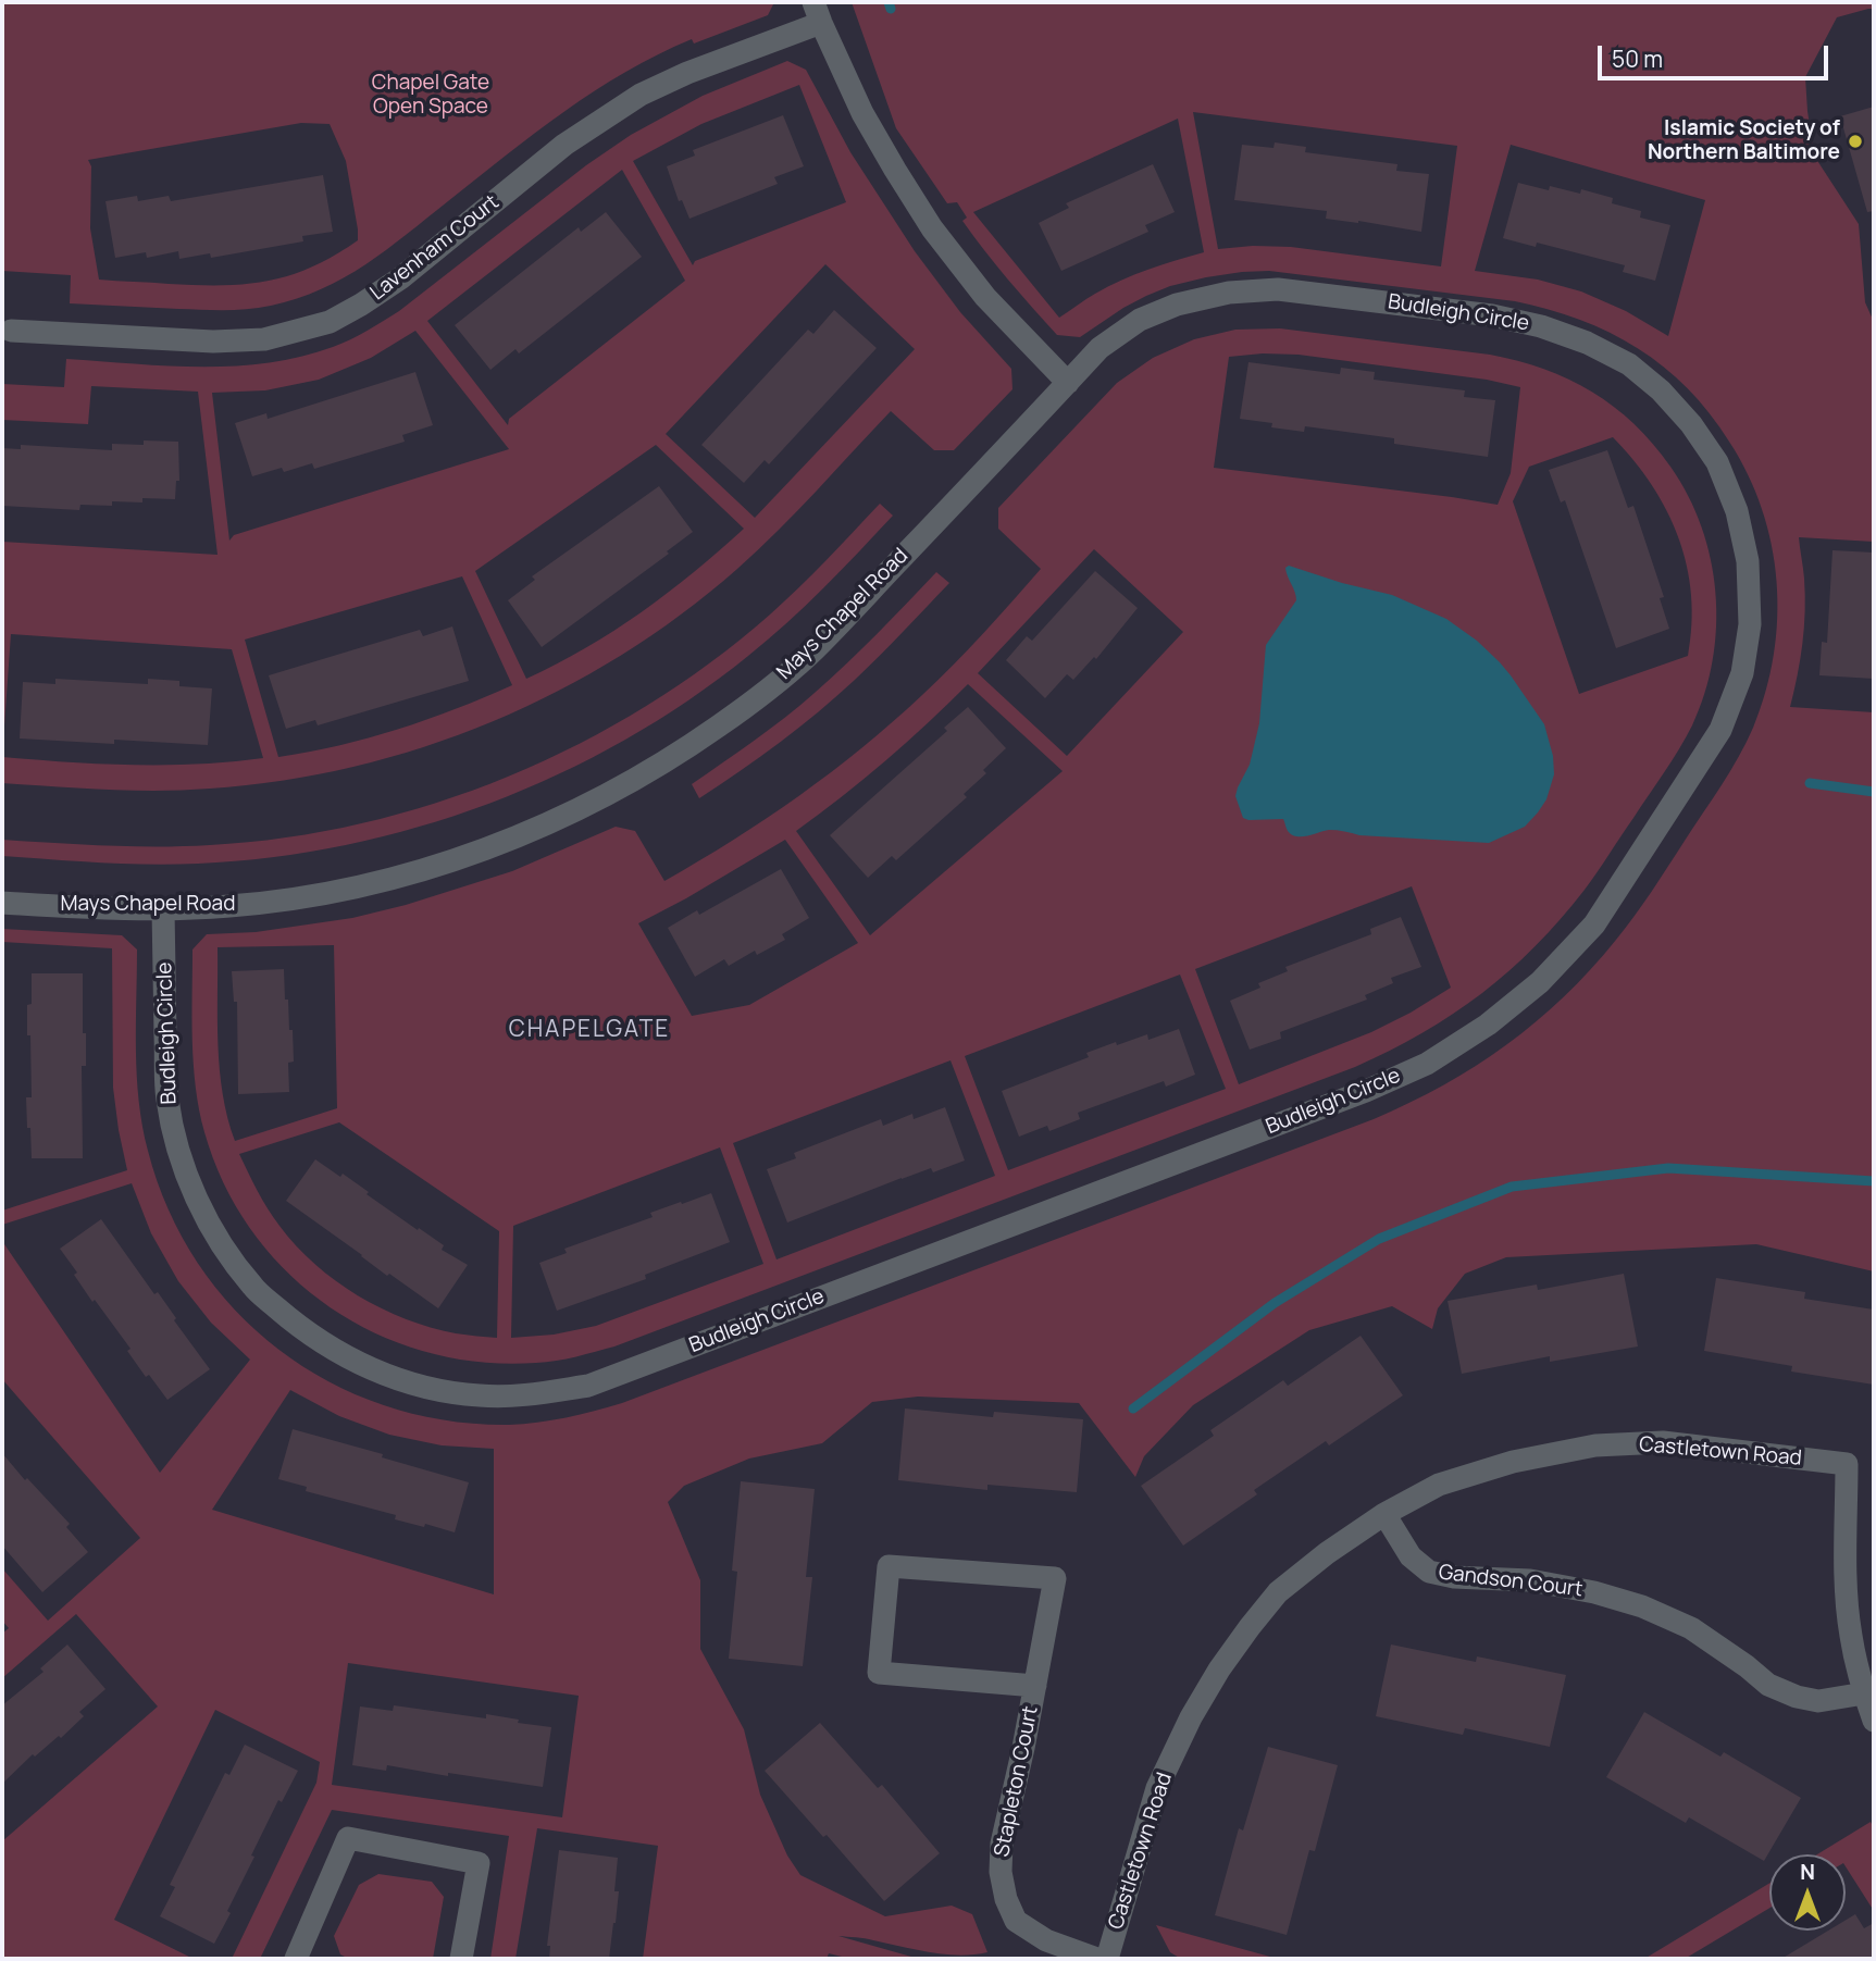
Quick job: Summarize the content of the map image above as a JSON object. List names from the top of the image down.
{
  "streets": {
    "street": [
      "Lavenham Court",
      "Budleigh Circle",
      "Mays Chapel Road",
      "Castletown Road",
      "Gandson Court",
      "Stapleton Court"
    ]
  },
  "crossings": [
    ["Budleigh Circle", "Mays Chapel Road"],
    ["Castletown Road", "Gandson Court"]
  ],
  "districts": ["CHAPELGATE"],
  "parks": ["Chapel Gate Open Space"],
  "places": ["Islamic Society of Northern Baltimore"],
  "scale_bar": "50 m",
  "north": "top"
}
